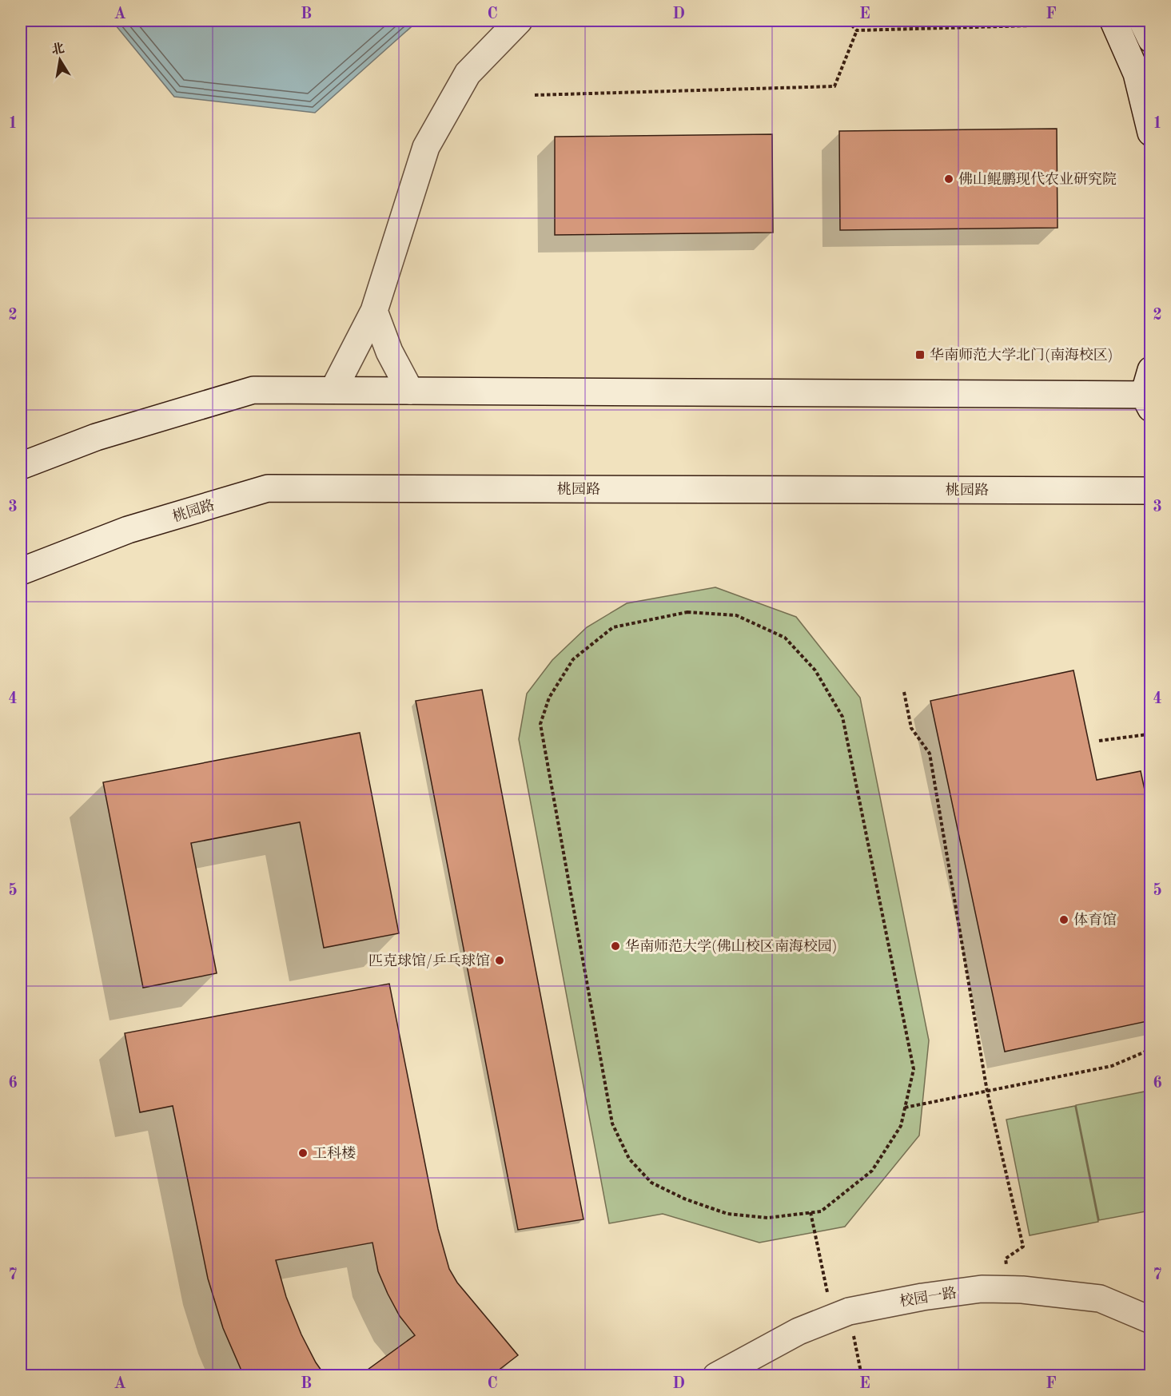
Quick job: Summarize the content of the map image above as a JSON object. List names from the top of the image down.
{
  "streets": {
    "main road": ["桃园路", "校园一路"]
  },
  "places": {
    "other": [
      "佛山鲲鹏现代农业研究院",
      "体育馆",
      "华南师范大学(佛山校区南海校园)",
      "匹克球馆/乒乓球馆",
      "工科楼"
    ],
    "transit": ["华南师范大学北门(南海校区)"]
  },
  "north": "top",
  "grid": {
    "columns": [
      "A",
      "B",
      "C",
      "D",
      "E",
      "F"
    ],
    "rows": [
      "1",
      "2",
      "3",
      "4",
      "5",
      "6",
      "7"
    ]
  }
}
